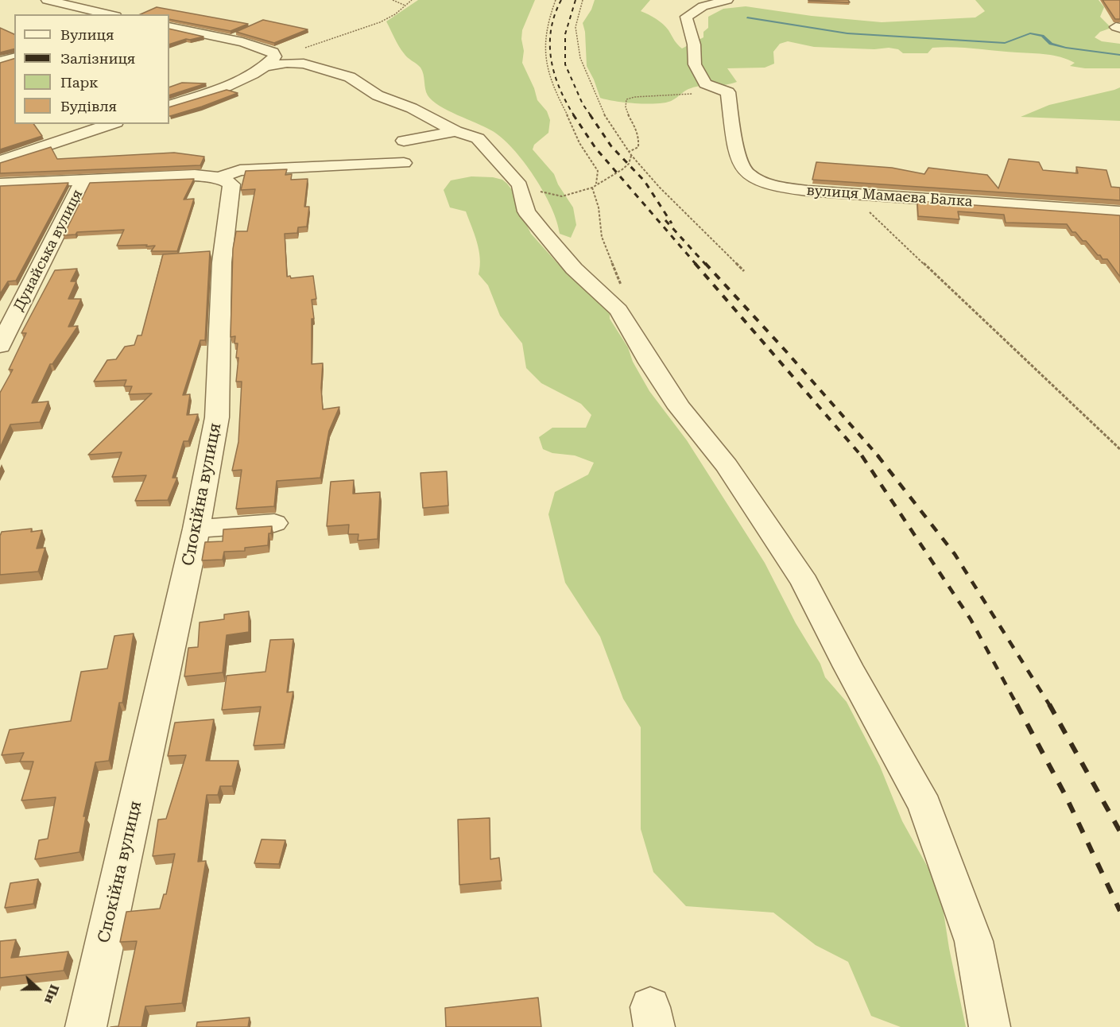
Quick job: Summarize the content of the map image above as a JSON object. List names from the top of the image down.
{
  "streets": {
    "street": ["вулиця Мамаєва Балка", "Дунайська вулиця", "Спокійна вулиця"]
  },
  "legend": [
    "Вулиця",
    "Залізниця",
    "Парк",
    "Будівля"
  ],
  "north": "right"
}
